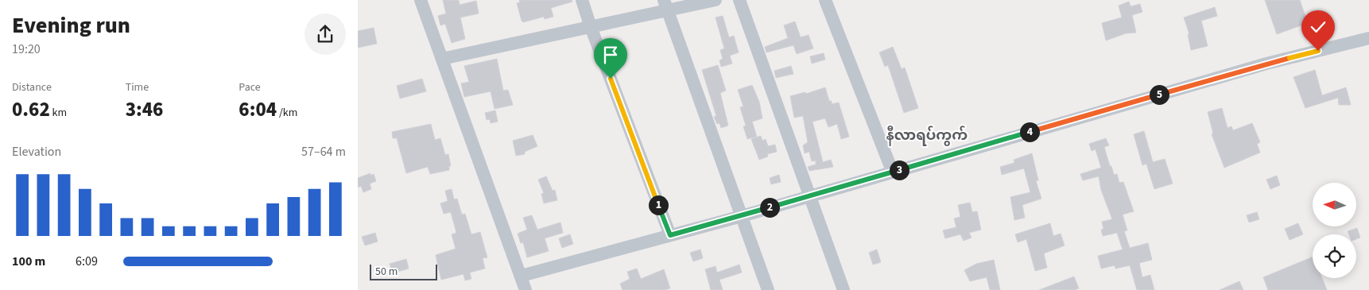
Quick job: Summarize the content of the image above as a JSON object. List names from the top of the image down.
{
  "districts": ["နီလာရပ်ကွက်"],
  "scale_bar": "50 m",
  "north": "left",
  "page": {
    "heading": ["Evening run", "19:20"],
    "stats": [
      ["Distance", "0.62 km"],
      ["Time", "3:46"],
      ["Pace", "6:04 /km"]
    ],
    "pins": [
      "5",
      "4",
      "3",
      "1",
      "2"
    ],
    "chart": ["Elevation", "57–64 m"],
    "list": [
      {
        "name": "100 m",
        "note": "6:09"
      }
    ],
    "scale": "50 m"
  }
}
